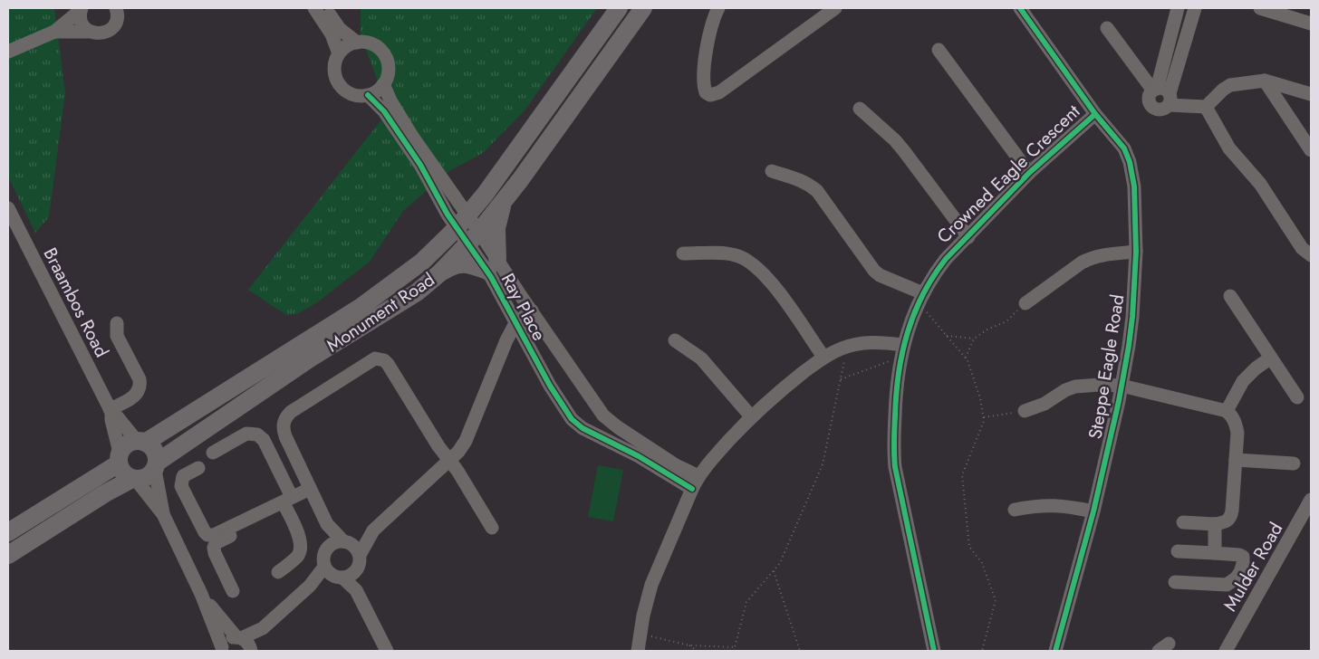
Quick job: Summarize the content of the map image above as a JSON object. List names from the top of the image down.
{
  "streets": {
    "main road": ["Monument Road"],
    "street": [
      "Crowned Eagle Crescent",
      "Braambos Road",
      "Ray Place",
      "Steppe Eagle Road",
      "Mulder Road"
    ]
  },
  "crossings": [
    ["Crowned Eagle Crescent", "Steppe Eagle Road"],
    ["Braambos Road", "Monument Road"],
    ["Ray Place", "Monument Road"]
  ]
}
